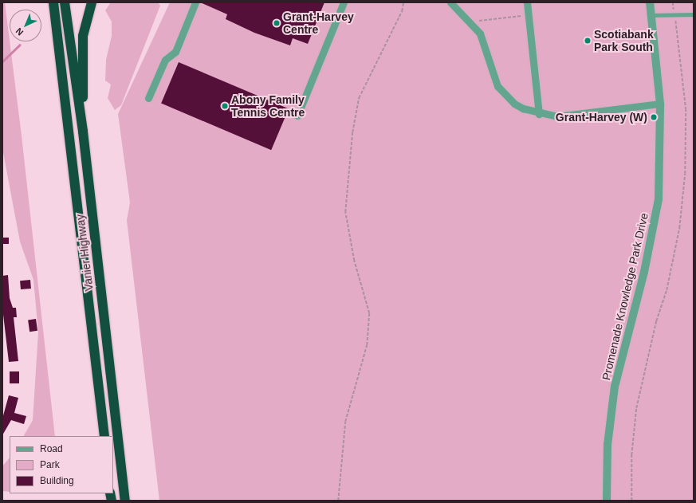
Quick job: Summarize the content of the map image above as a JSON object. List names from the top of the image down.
{
  "streets": {
    "highway": ["Vanier Highway"],
    "street": ["Promenade Knowledge Park Drive"]
  },
  "places": [
    "Grant-Harvey Centre",
    "Scotiabank Park South",
    "Abony Family Tennis Centre",
    "Grant-Harvey (W)"
  ],
  "legend": ["Road", "Park", "Building"],
  "north": "bottom left"
}
